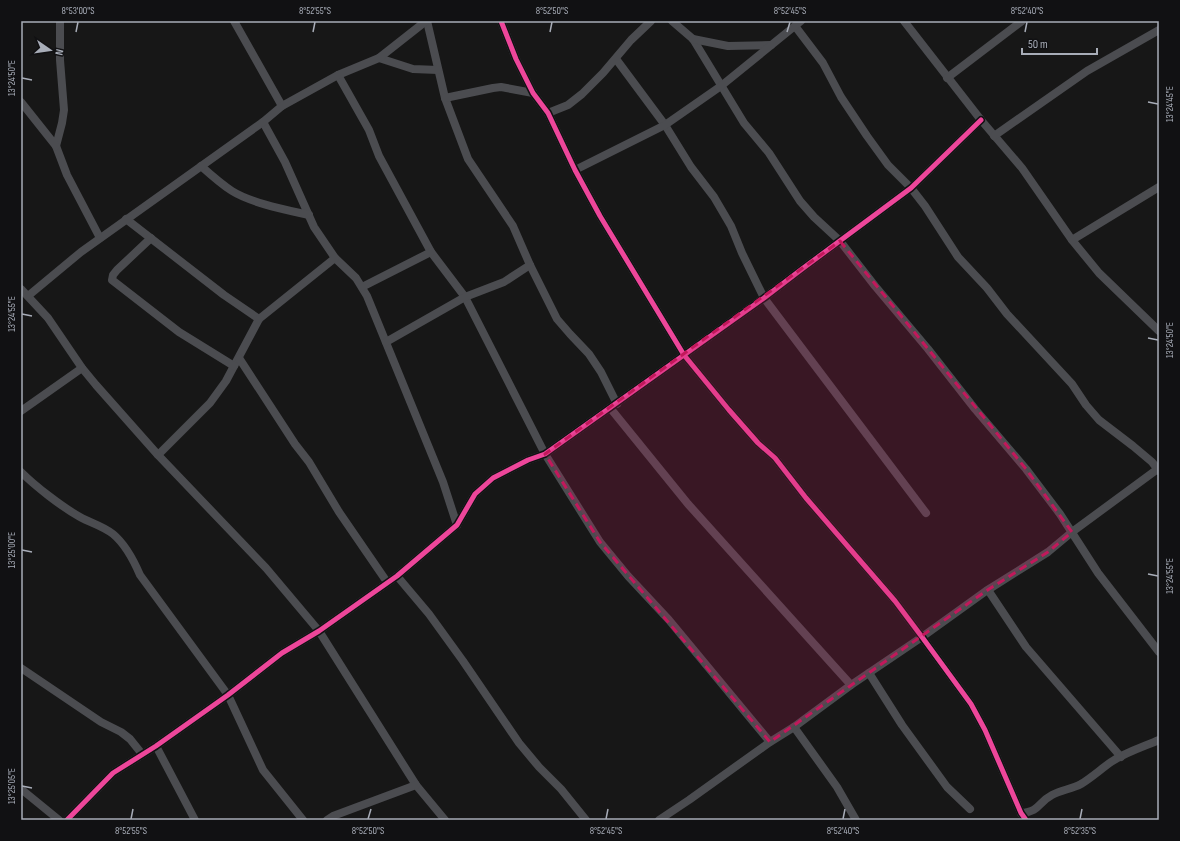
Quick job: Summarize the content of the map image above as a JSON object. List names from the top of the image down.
{
  "scale_bar": "50 m",
  "north": "right",
  "coordinates": [
    "8°53'00\"S",
    "8°52'55\"S",
    "8°52'50\"S",
    "8°52'45\"S",
    "8°52'40\"S",
    "13°24'50\"E",
    "13°24'45\"E",
    "13°24'55\"E",
    "13°25'00\"E",
    "13°25'05\"E",
    "8°52'35\"S"
  ]
}
